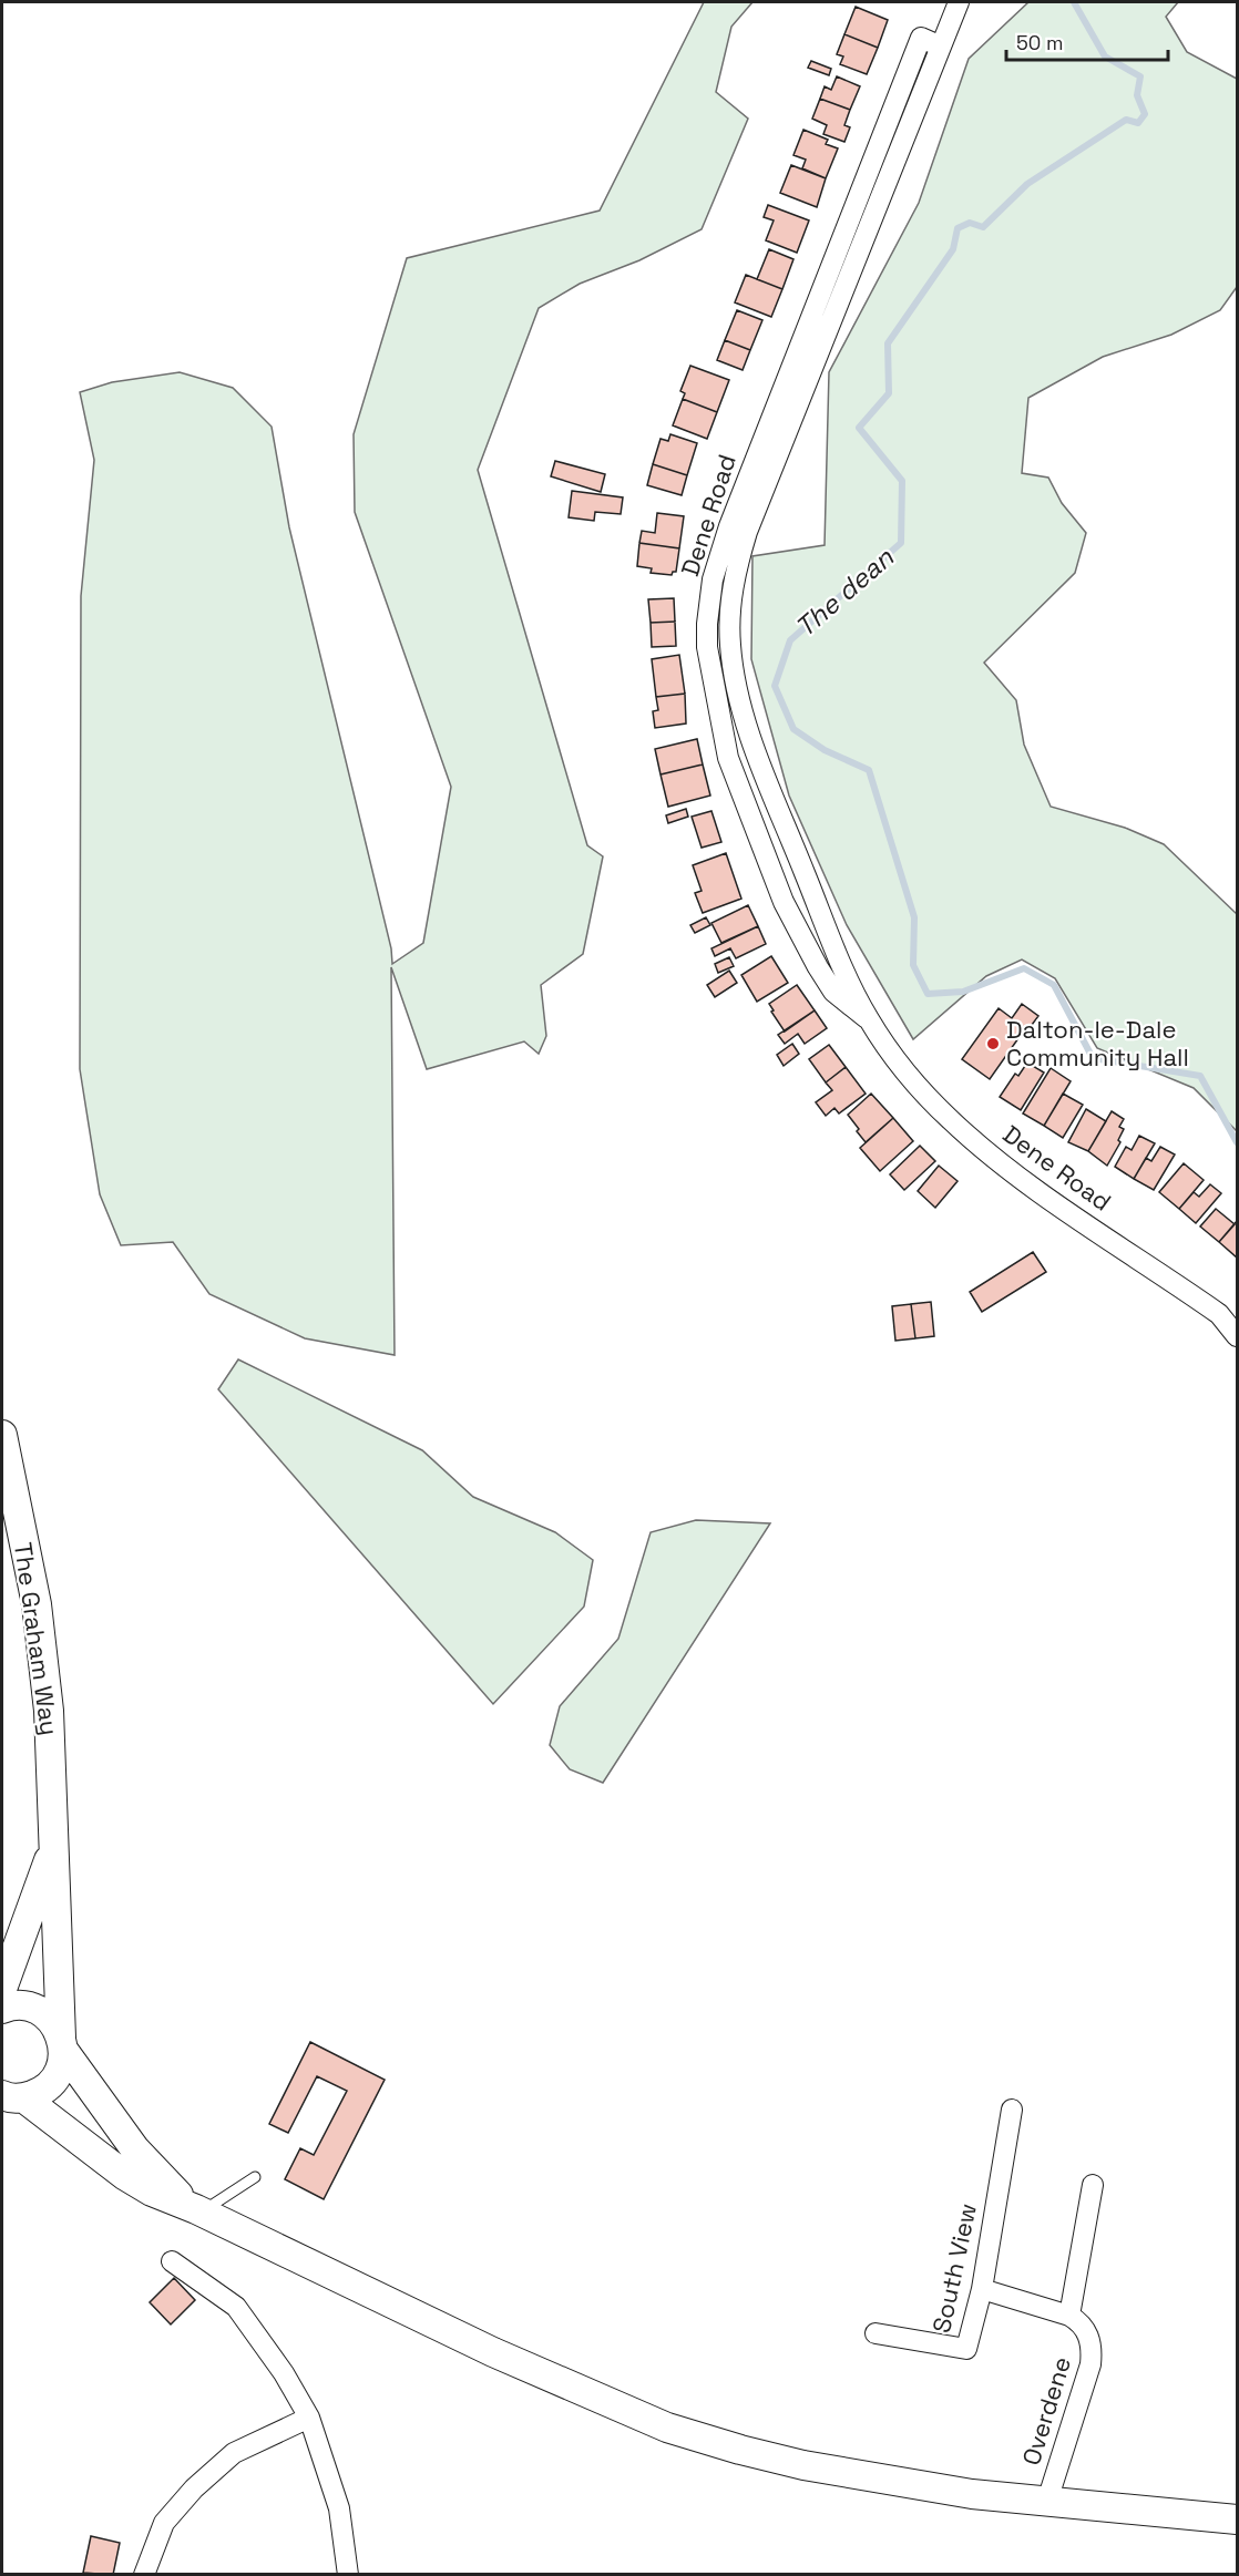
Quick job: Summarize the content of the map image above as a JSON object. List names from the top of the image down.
{
  "streets": {
    "main road": ["The Graham Way"],
    "street": ["Dene Road", "South View", "Overdene"]
  },
  "water": ["The dean"],
  "places": ["Dalton-le-Dale Community Hall"],
  "scale_bar": "50 m"
}
